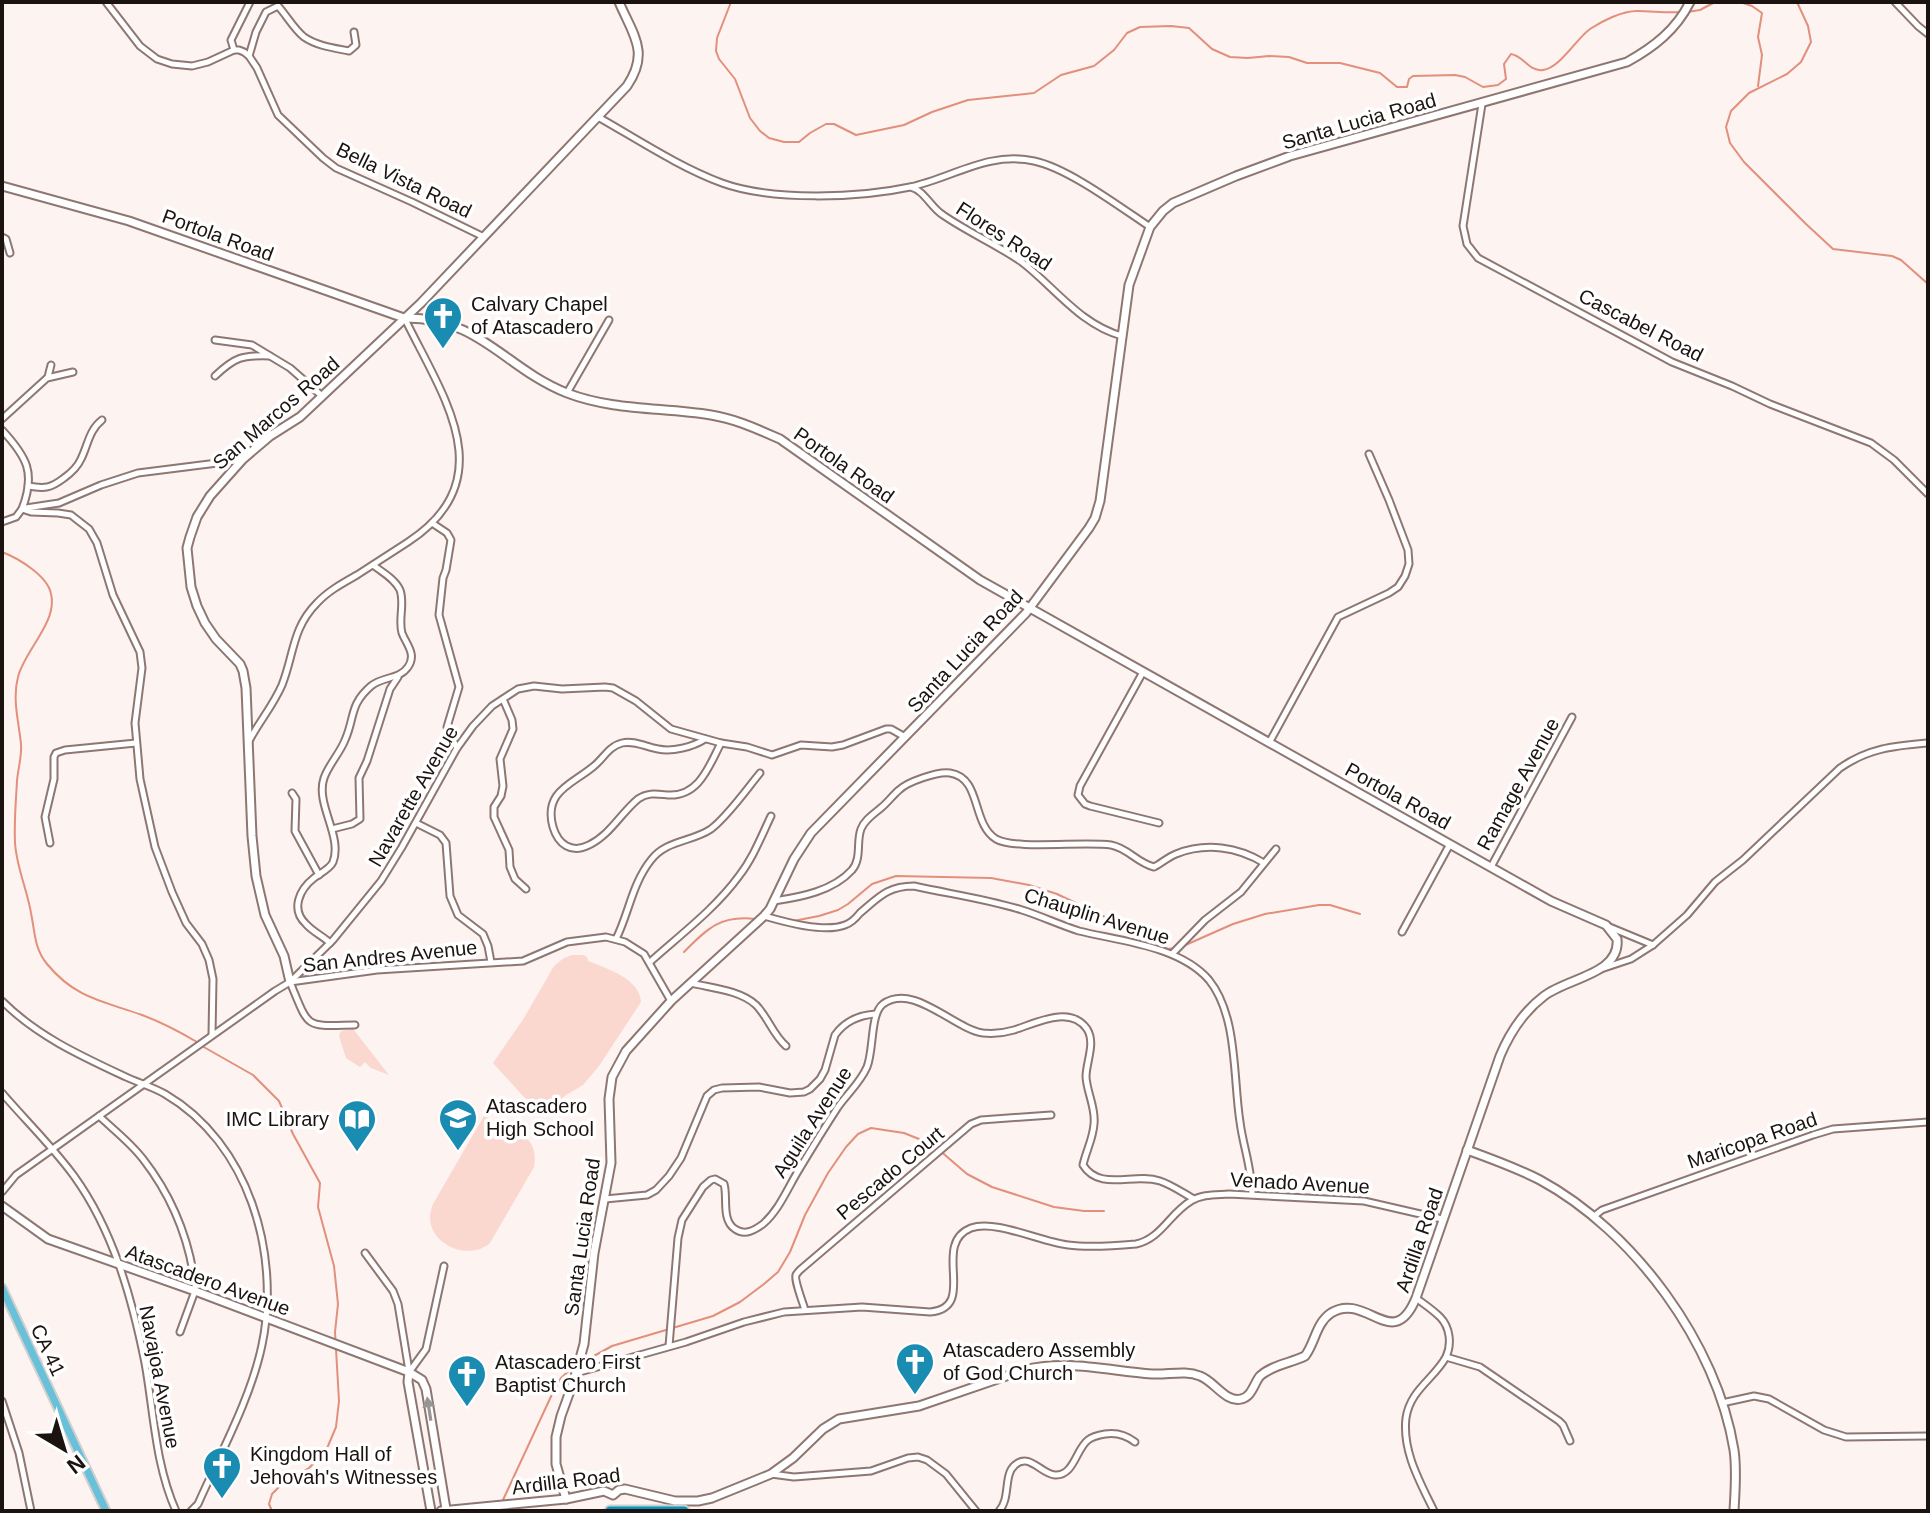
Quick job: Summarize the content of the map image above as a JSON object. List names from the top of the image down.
{
  "streets": {
    "main road": ["CA 41"],
    "street": [
      "Santa Lucia Road",
      "Bella Vista Road",
      "Portola Road",
      "Flores Road",
      "Cascabel Road",
      "San Marcos Road",
      "Ramage Avenue",
      "Navarette Avenue",
      "Chauplin Avenue",
      "San Andres Avenue",
      "Aguila Avenue",
      "Maricopa Road",
      "Pescado Court",
      "Venado Avenue",
      "Ardilla Road",
      "Atascadero Avenue",
      "Navajoa Avenue"
    ]
  },
  "crossings": [
    ["Santa Lucia Road", "Portola Road"],
    ["Santa Lucia Road", "Flores Road"],
    ["Santa Lucia Road", "Cascabel Road"],
    ["Santa Lucia Road", "Navarette Avenue"],
    ["Santa Lucia Road", "Chauplin Avenue"],
    ["Santa Lucia Road", "Ardilla Road"],
    ["Bella Vista Road", "San Marcos Road"],
    ["Portola Road", "San Marcos Road"],
    ["Portola Road", "Ramage Avenue"],
    ["Portola Road", "Ardilla Road"],
    ["San Marcos Road", "Navarette Avenue"],
    ["San Marcos Road", "San Andres Avenue"],
    ["Navarette Avenue", "San Andres Avenue"],
    ["Chauplin Avenue", "Venado Avenue"],
    ["San Andres Avenue", "Navajoa Avenue"],
    ["Venado Avenue", "Ardilla Road"],
    ["Atascadero Avenue", "Navajoa Avenue"]
  ],
  "places": {
    "church": [
      "Calvary Chapel of Atascadero",
      "Atascadero Assembly of God Church",
      "Atascadero First Baptist Church",
      "Kingdom Hall of Jehovah's Witnesses"
    ],
    "school or university": ["Atascadero High School"],
    "library": ["IMC Library"]
  },
  "north": "bottom right"
}
